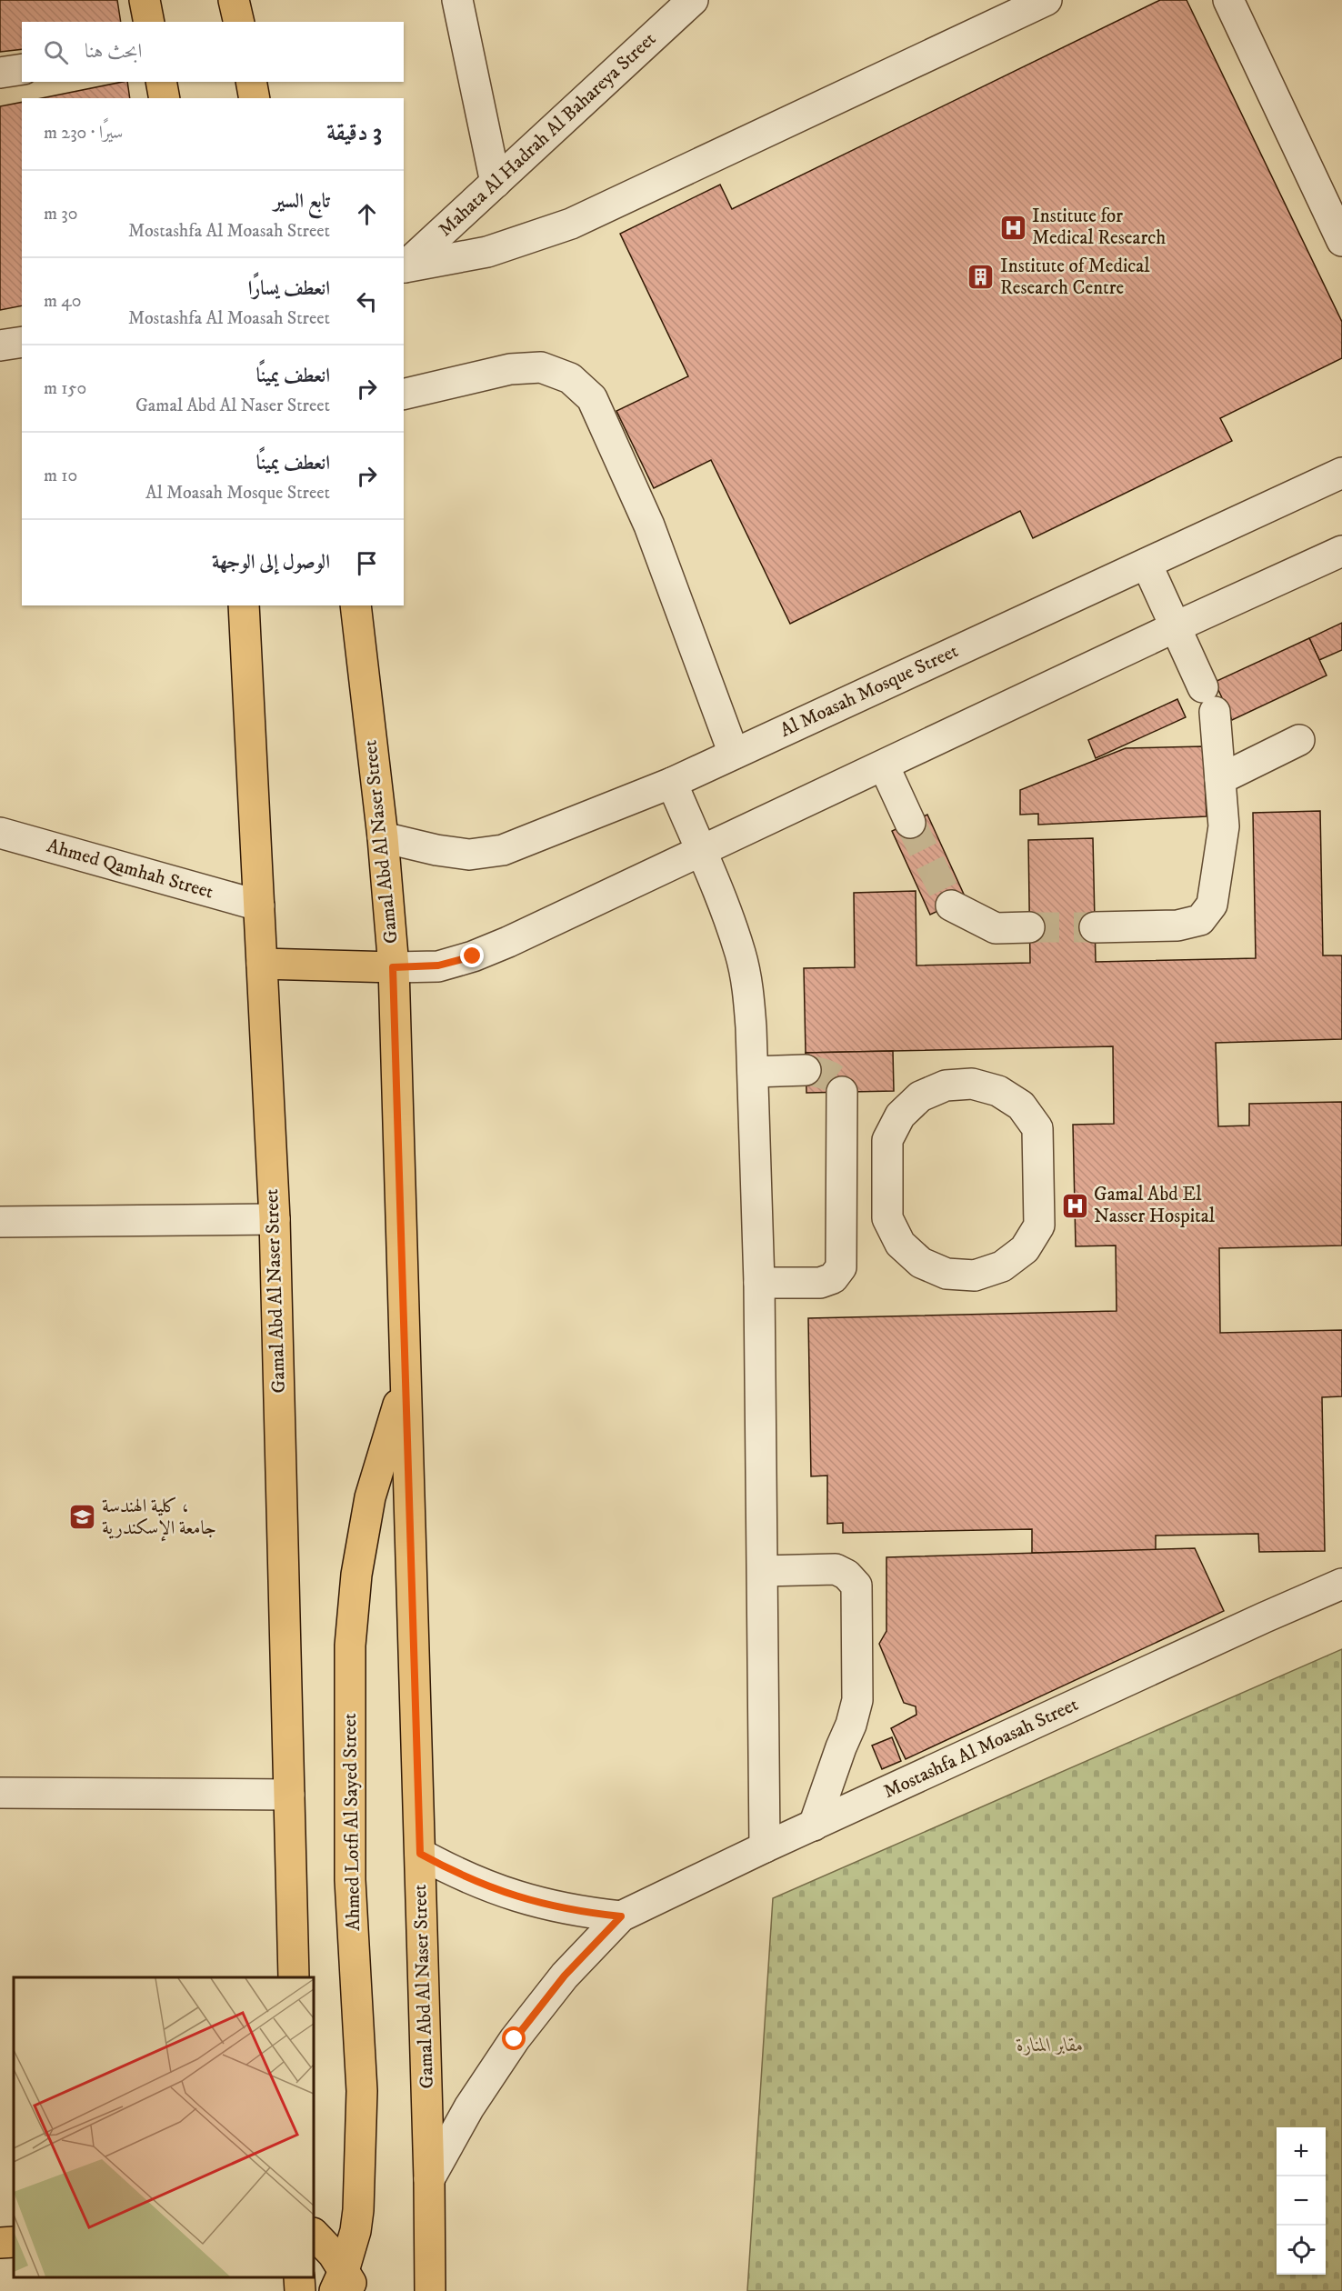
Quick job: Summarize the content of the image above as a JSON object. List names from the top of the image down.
{
  "streets": {
    "main road": ["Gamal Abd Al Naser Street", "Ahmed Lotfi Al Sayed Street"],
    "street": [
      "Mahata Al Hadrah Al Bahareya Street",
      "Al Moasah Mosque Street",
      "Ahmed Qamhah Street",
      "Mostashfa Al Moasah Street"
    ]
  },
  "crossings": [
    ["Al Moasah Mosque Street", "Gamal Abd Al Naser Street"],
    ["Gamal Abd Al Naser Street", "Ahmed Qamhah Street"],
    ["Gamal Abd Al Naser Street", "Mostashfa Al Moasah Street"],
    ["Gamal Abd Al Naser Street", "Ahmed Lotfi Al Sayed Street"]
  ],
  "parks": ["مقابر المنارة"],
  "places": {
    "hospital": ["Institute for Medical Research", "Gamal Abd El Nasser Hospital"],
    "building": ["Institute of Medical Research Centre"],
    "school or university": ["كلية الهندسة ، جامعة الإسكندرية"]
  },
  "page": {
    "search": "ابحث هنا",
    "heading": ["3 دقيقة", "سيرًا · 230 m"],
    "list": [
      ["تابع السير", "Mostashfa Al Moasah Street", "30 m"],
      ["انعطف يسارًا", "Mostashfa Al Moasah Street", "40 m"],
      ["انعطف يمينًا", "Gamal Abd Al Naser Street", "150 m"],
      ["انعطف يمينًا", "Al Moasah Mosque Street", "10 m"],
      "الوصول إلى الوجهة"
    ],
    "map_buttons": ["+", "−"]
  }
}
